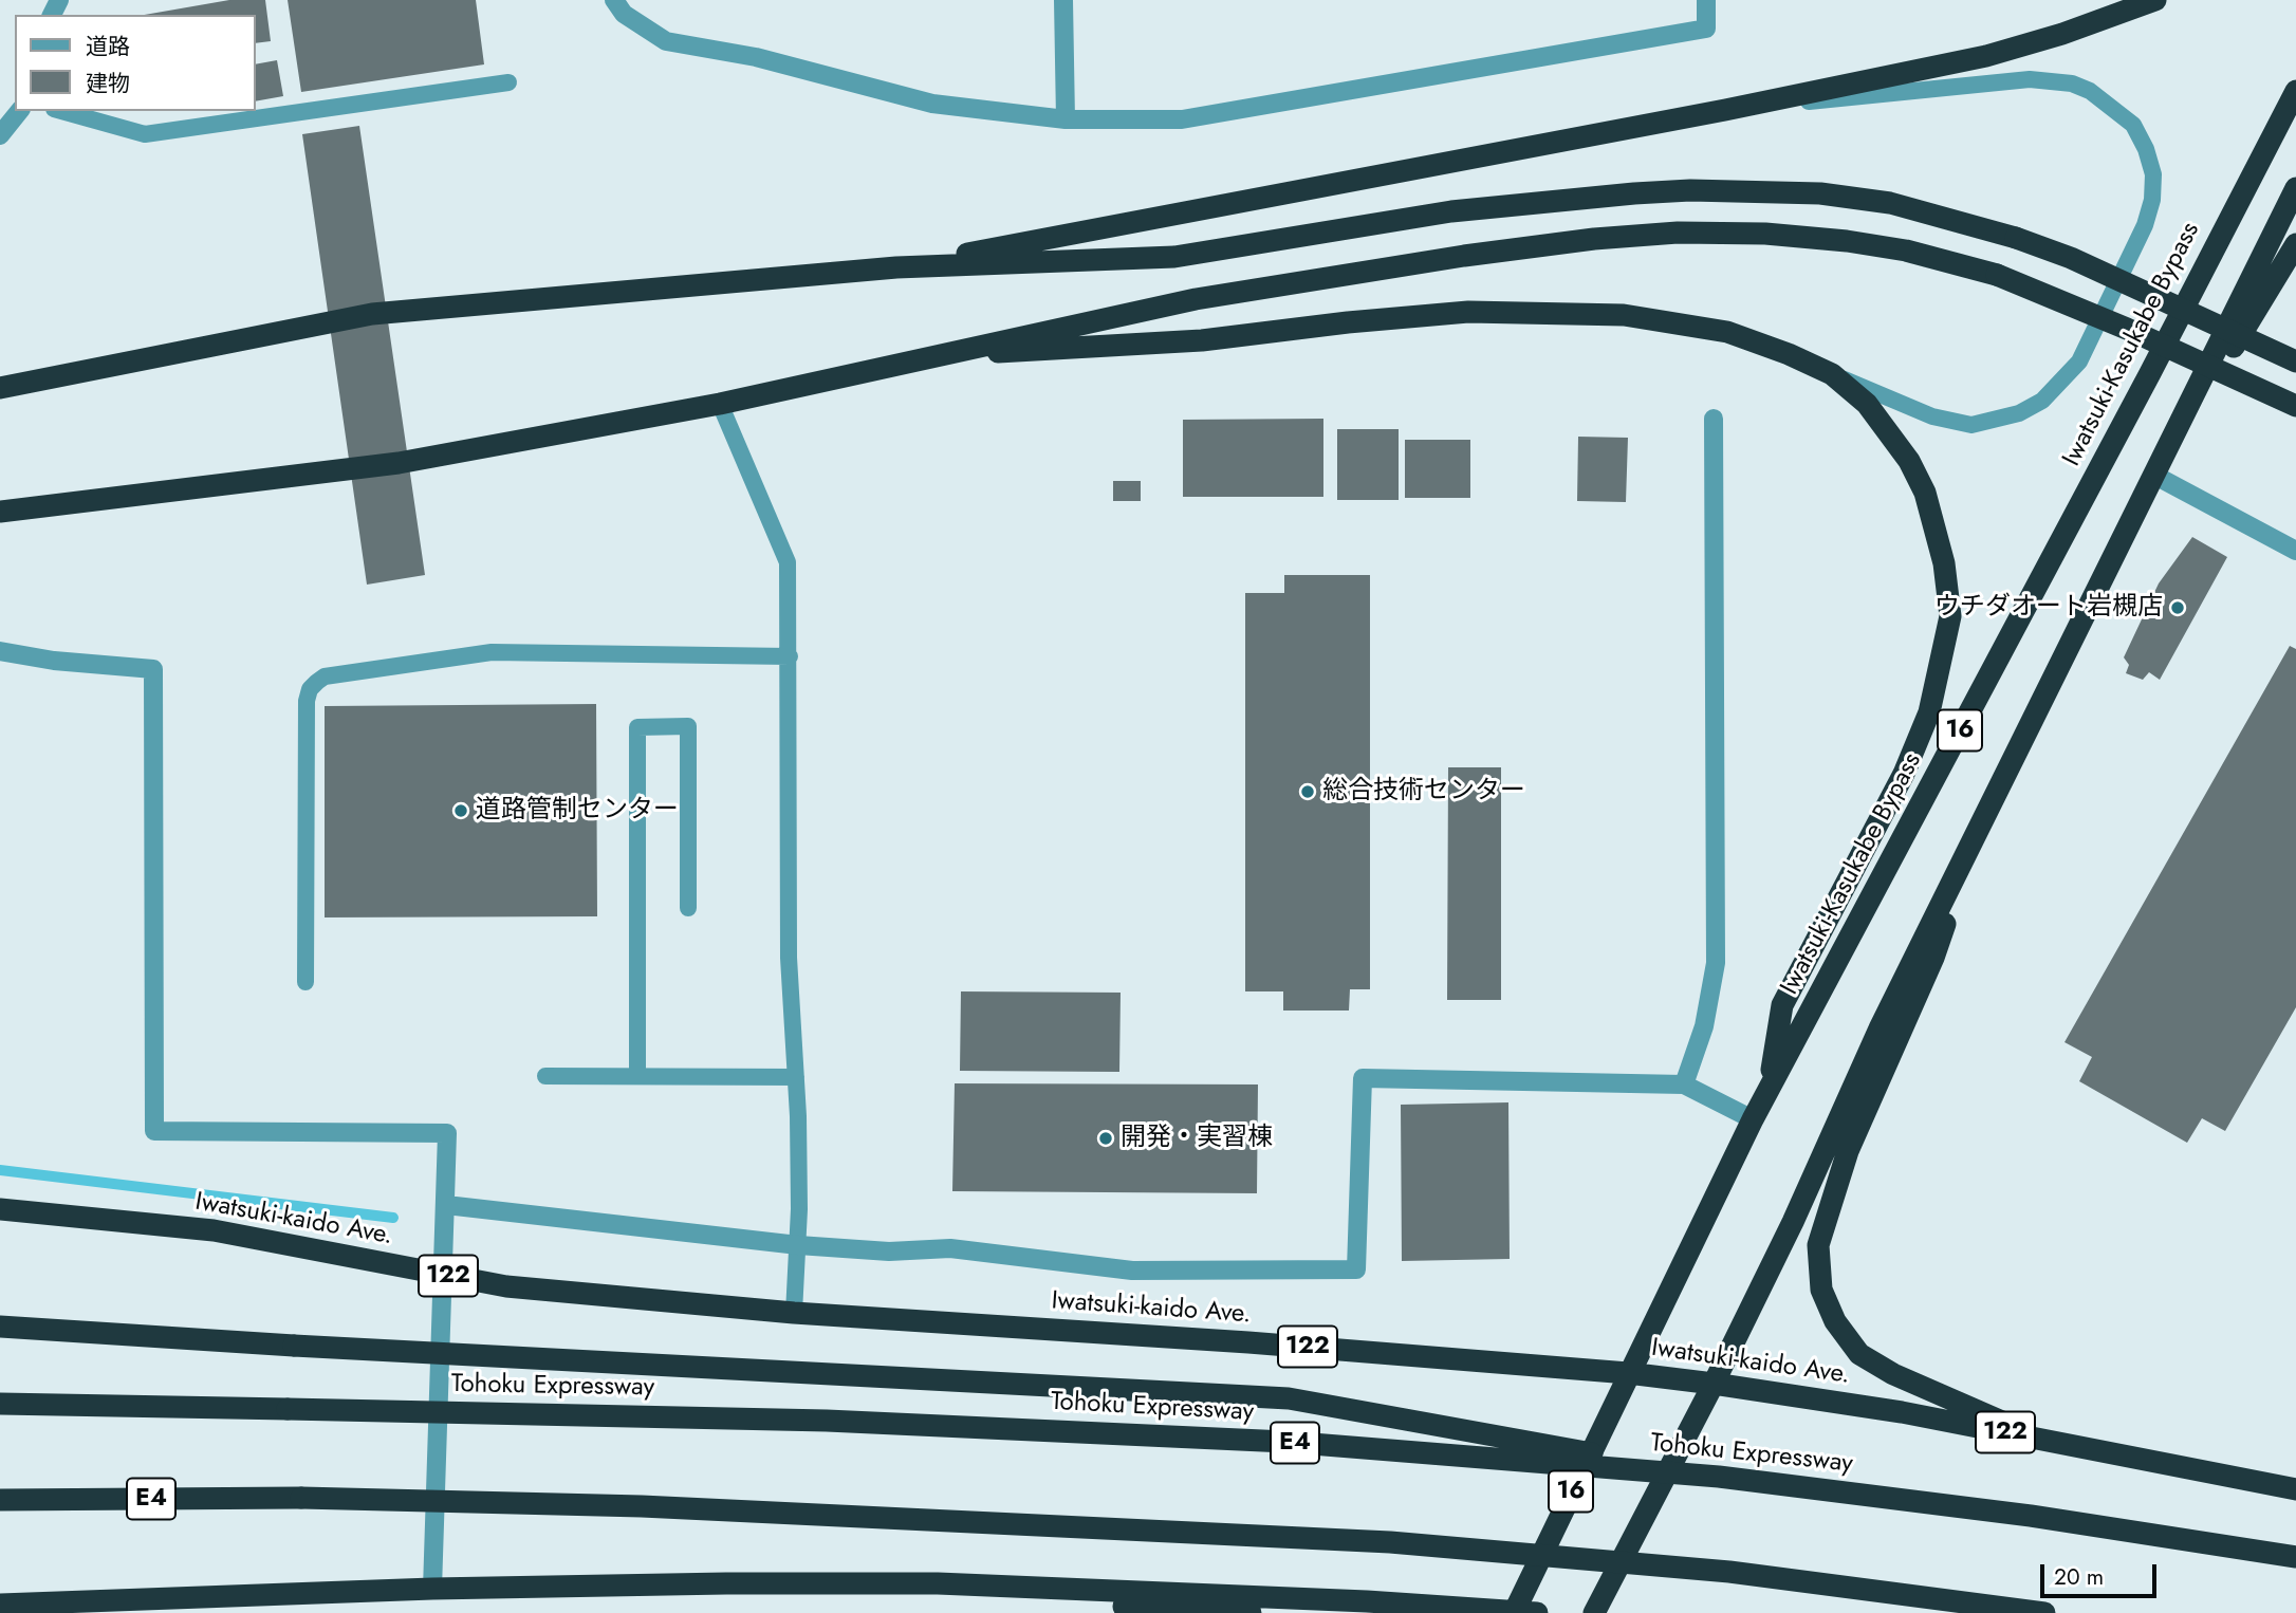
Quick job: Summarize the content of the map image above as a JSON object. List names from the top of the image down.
{
  "streets": {
    "highway": [
      "Iwatsuki-Kasukabe Bypass",
      "16",
      "Iwatsuki-kaido Ave.",
      "122",
      "Tohoku Expressway",
      "E4"
    ]
  },
  "crossings": [
    ["Iwatsuki-Kasukabe Bypass", "Iwatsuki-kaido Ave."],
    ["16", "Iwatsuki-kaido Ave."]
  ],
  "places": [
    "ウチダオート岩槻店",
    "総合技術センター",
    "道路管制センター",
    "開発・実習棟"
  ],
  "legend": ["道路", "建物"],
  "scale_bar": "20 m"
}
